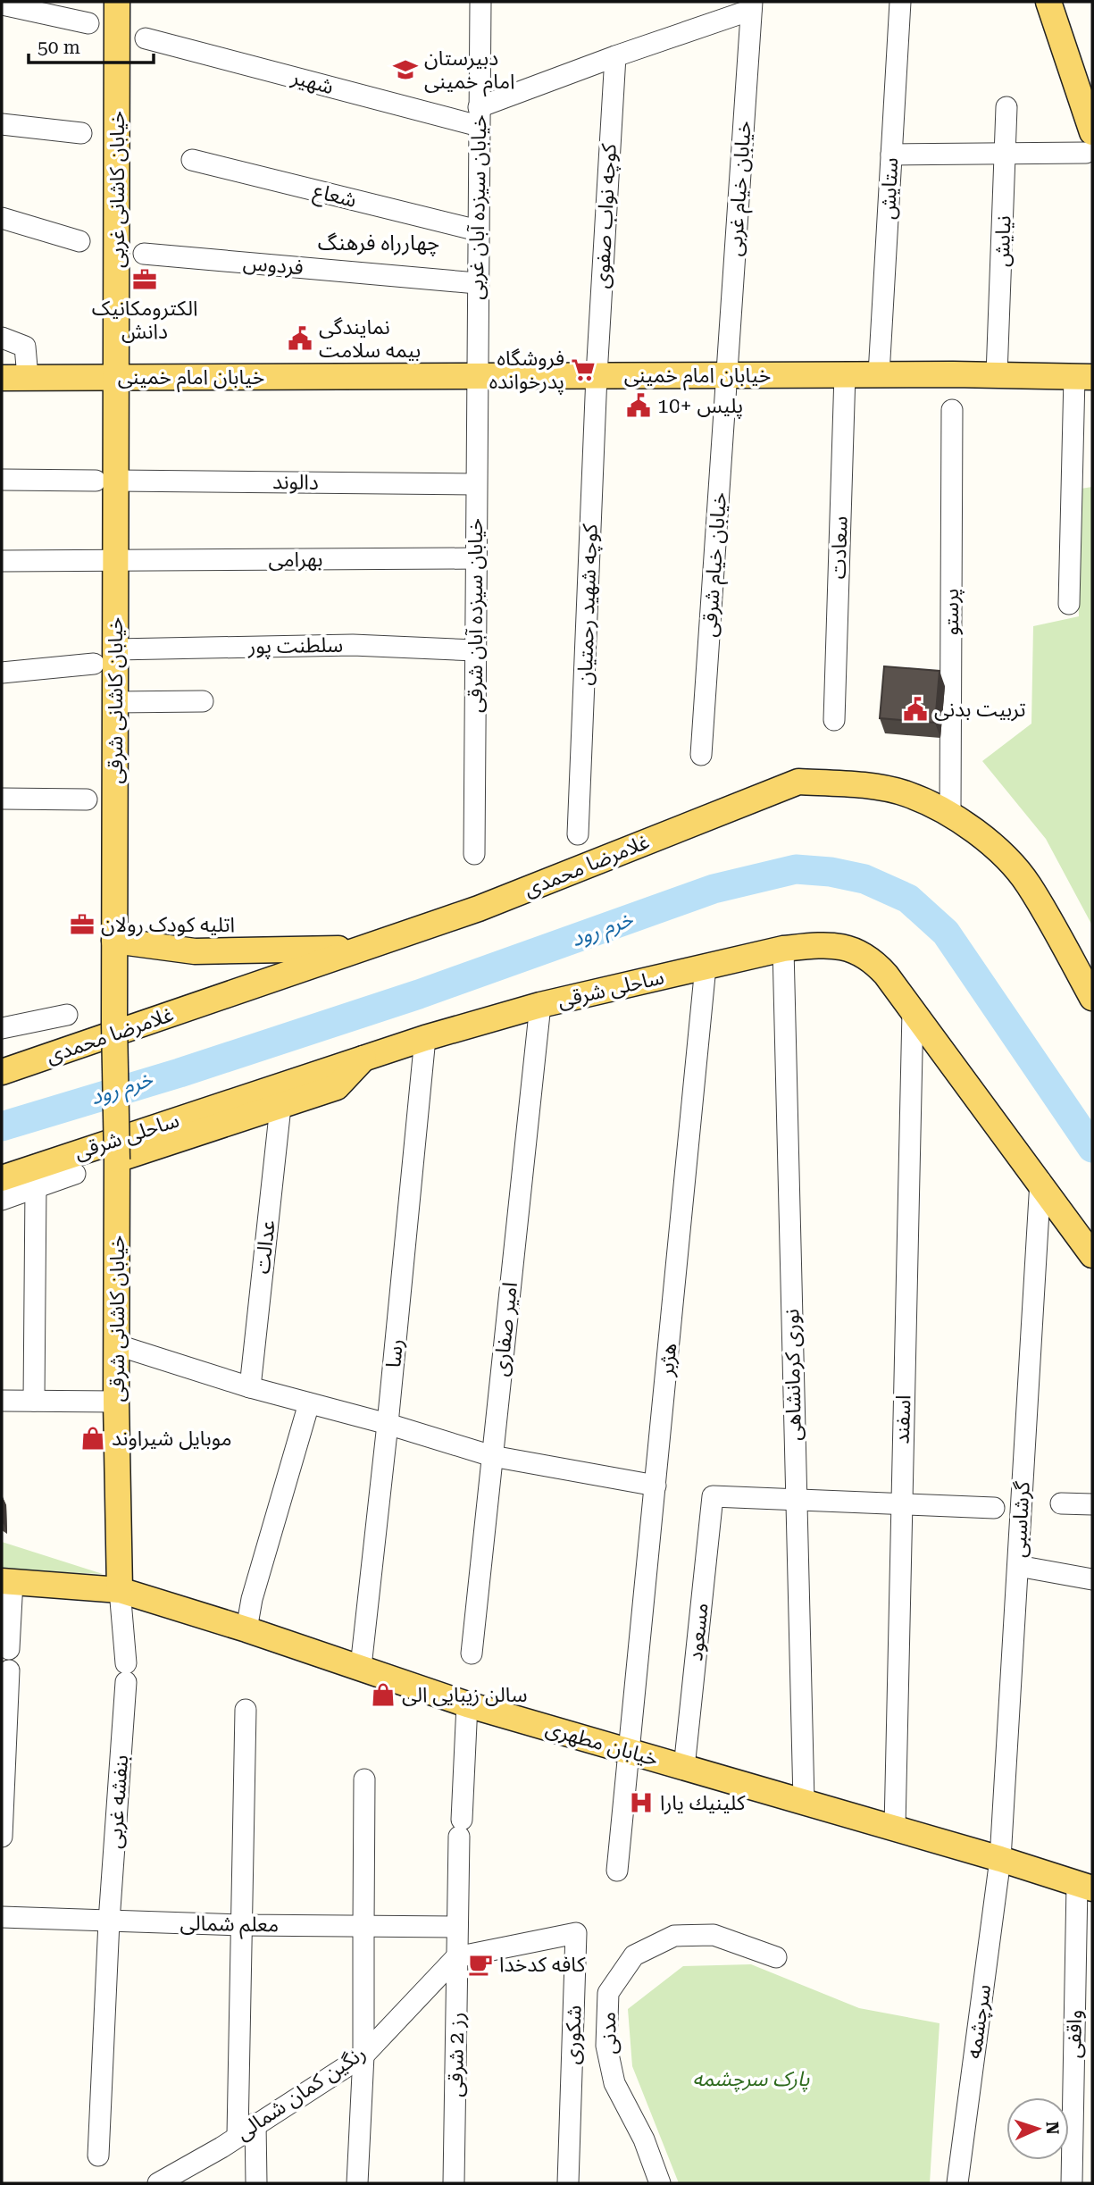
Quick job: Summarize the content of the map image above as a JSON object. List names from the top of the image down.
{
  "streets": {
    "main road": [
      "خیابان کاشانی غربی",
      "خیابان امام خمینی",
      "خیابان کاشانی شرقی",
      "غلامرضا محمدی",
      "ساحلی شرقی",
      "خیابان مطهری"
    ],
    "street": [
      "شهیر",
      "خیابان خیام غربی",
      "ستایش",
      "شعاع",
      "خیابان سیزده آبان غربی",
      "کوچه نواب صفوی",
      "نیایش",
      "فردوس",
      "دالوند",
      "سعادت",
      "بهرامی",
      "خیابان خیام شرقی",
      "کوچه شهید رحمتیان",
      "پرستو",
      "خیابان سیزده آبان شرقی",
      "سلطنت پور",
      "عدالت",
      "امیر صفاری",
      "رسا",
      "هژبر",
      "نوری کرمانشاهی",
      "اسفند",
      "گرشاسبی",
      "مسعود",
      "بنفشه غربی",
      "معلم شمالی",
      "سرچشمه",
      "مدنی",
      "واقفی",
      "شکوری",
      "رز 2 شرقی",
      "رنگین کمان شمالی"
    ]
  },
  "crossings": [
    ["شهیر", "خیابان سیزده آبان غربی"],
    ["خیابان خیام غربی", "خیابان امام خمینی"],
    ["خیابان خیام غربی", "خیابان خیام شرقی"],
    ["ستایش", "خیابان امام خمینی"],
    ["خیابان کاشانی غربی", "خیابان امام خمینی"],
    ["خیابان کاشانی غربی", "خیابان کاشانی شرقی"],
    ["شعاع", "خیابان سیزده آبان غربی"],
    ["خیابان سیزده آبان غربی", "فردوس"],
    ["خیابان سیزده آبان غربی", "خیابان امام خمینی"],
    ["خیابان سیزده آبان غربی", "خیابان سیزده آبان شرقی"],
    ["کوچه نواب صفوی", "خیابان امام خمینی"],
    ["کوچه نواب صفوی", "کوچه شهید رحمتیان"],
    ["نیایش", "خیابان امام خمینی"],
    ["خیابان امام خمینی", "سعادت"],
    ["خیابان امام خمینی", "خیابان خیام شرقی"],
    ["خیابان امام خمینی", "کوچه شهید رحمتیان"],
    ["خیابان امام خمینی", "خیابان سیزده آبان شرقی"],
    ["خیابان امام خمینی", "خیابان کاشانی شرقی"],
    ["دالوند", "خیابان سیزده آبان شرقی"],
    ["دالوند", "خیابان کاشانی شرقی"],
    ["بهرامی", "خیابان سیزده آبان شرقی"],
    ["بهرامی", "خیابان کاشانی شرقی"],
    ["پرستو", "غلامرضا محمدی"],
    ["خیابان سیزده آبان شرقی", "سلطنت پور"],
    ["سلطنت پور", "خیابان کاشانی شرقی"],
    ["خیابان کاشانی شرقی", "خیابان مطهری"],
    ["خیابان کاشانی شرقی", "بنفشه غربی"],
    ["ساحلی شرقی", "امیر صفاری"],
    ["ساحلی شرقی", "رسا"],
    ["ساحلی شرقی", "هژبر"],
    ["ساحلی شرقی", "نوری کرمانشاهی"],
    ["ساحلی شرقی", "اسفند"],
    ["ساحلی شرقی", "گرشاسبی"],
    ["رسا", "خیابان مطهری"],
    ["هژبر", "خیابان مطهری"],
    ["نوری کرمانشاهی", "مسعود"],
    ["نوری کرمانشاهی", "خیابان مطهری"],
    ["اسفند", "خیابان مطهری"],
    ["گرشاسبی", "خیابان مطهری"],
    ["گرشاسبی", "سرچشمه"],
    ["مسعود", "خیابان مطهری"],
    ["خیابان مطهری", "بنفشه غربی"],
    ["خیابان مطهری", "سرچشمه"],
    ["خیابان مطهری", "واقفی"],
    ["خیابان مطهری", "رز 2 شرقی"],
    ["بنفشه غربی", "معلم شمالی"],
    ["معلم شمالی", "رز 2 شرقی"],
    ["شکوری", "رز 2 شرقی"],
    ["شکوری", "رنگین کمان شمالی"],
    ["رز 2 شرقی", "رنگین کمان شمالی"]
  ],
  "districts": ["چهارراه فرهنگ"],
  "water": ["خرم رود"],
  "parks": ["پارک سرچشمه"],
  "places": {
    "school or university": ["دبیرستان امام خمینی"],
    "office": ["الکترومکانیک دانش", "اتلیه کودک رولان"],
    "public building": ["نمایندگی بیمه سلامت", "پلیس +10", "تربیت بدنی"],
    "supermarket": ["فروشگاه پدرخوانده"],
    "shop": ["موبایل شیراوند", "سالن زیبایی الی"],
    "hospital": ["كلينيك يارا"],
    "cafe": ["کافه کدخدا"]
  },
  "scale_bar": "50 m",
  "north": "right"
}
